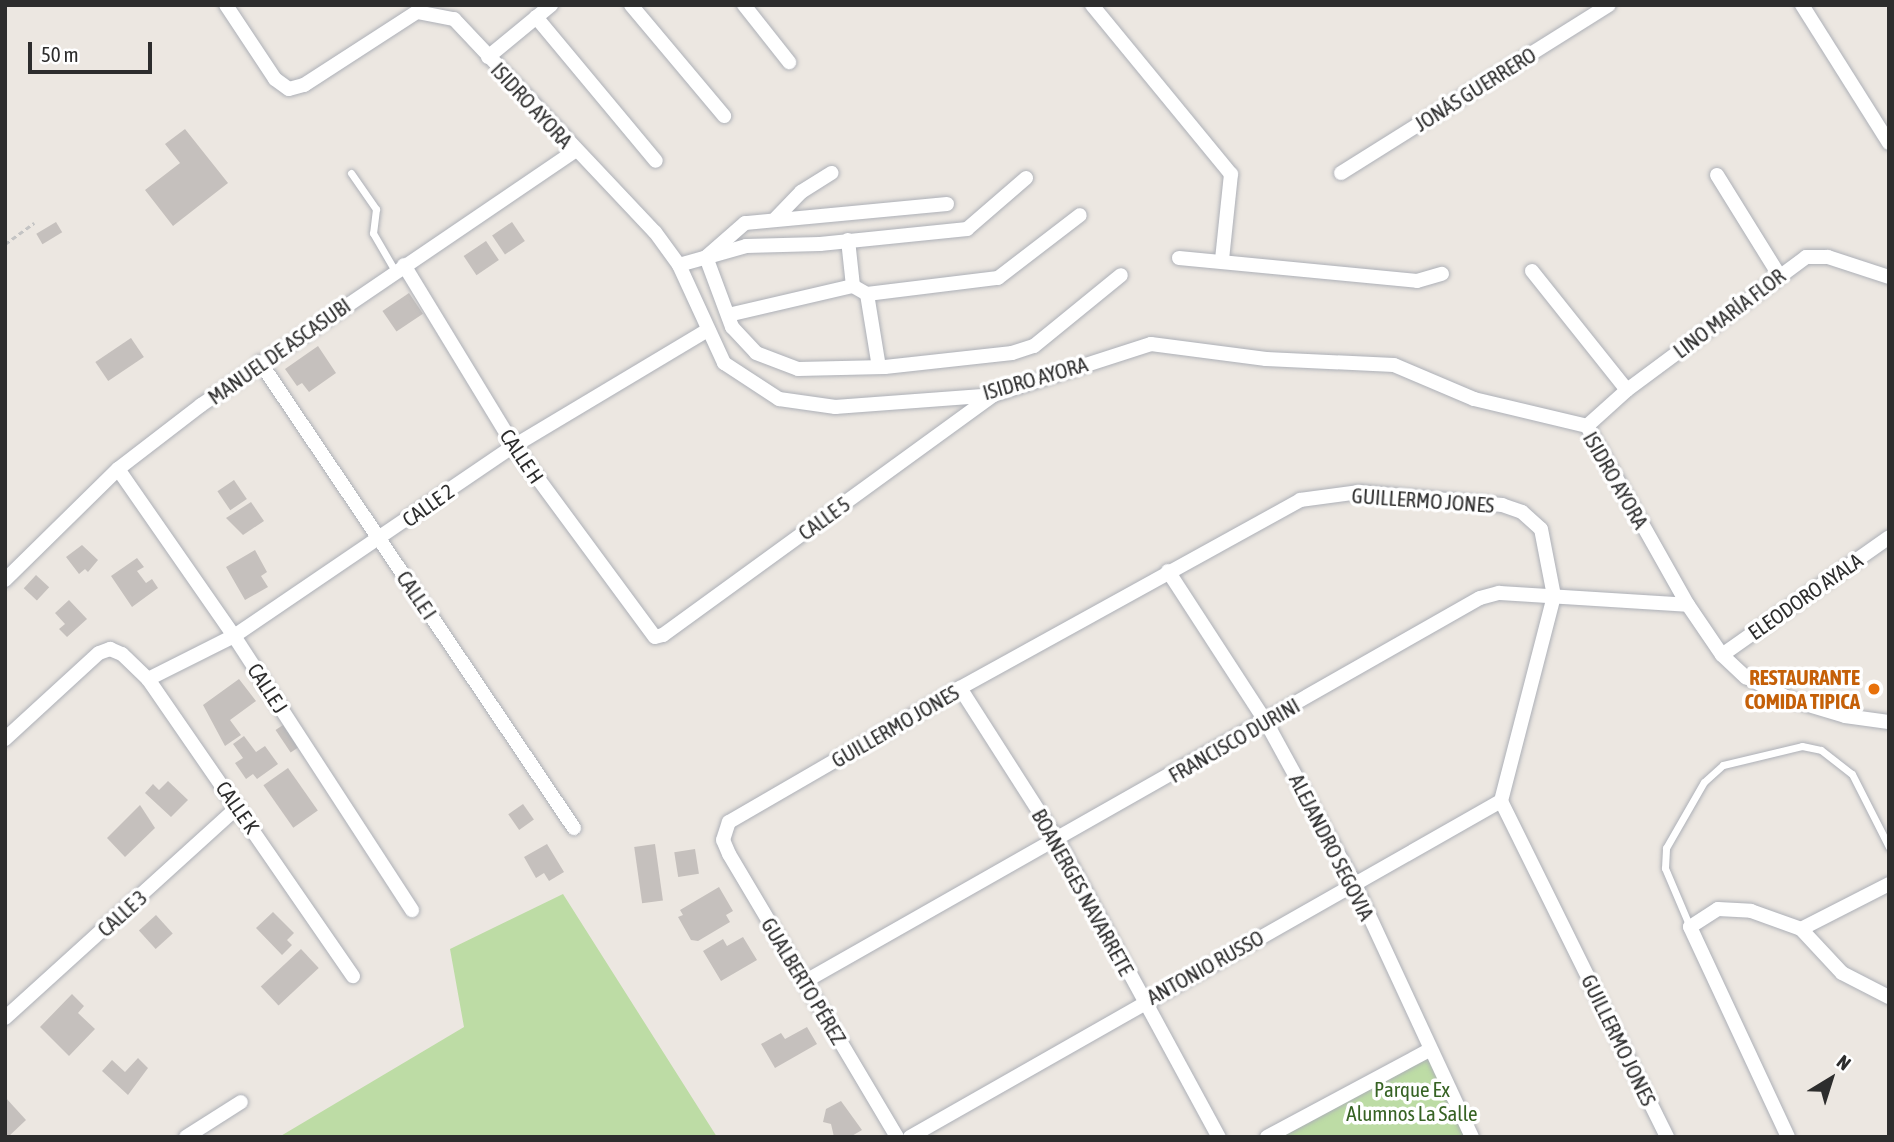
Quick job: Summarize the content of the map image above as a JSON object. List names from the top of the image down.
{
  "streets": {
    "street": [
      "JONÁS GUERRERO",
      "ISIDRO AYORA",
      "LINO MARÍA FLOR",
      "MANUEL DE ASCASUBI",
      "CALLE H",
      "GUILLERMO JONES",
      "CALLE 2",
      "CALLE 5",
      "CALLE I",
      "ELEODORO AYALA",
      "CALLE J",
      "FRANCISCO DURINI",
      "CALLE K",
      "ALEJANDRO SEGOVIA",
      "BOANERGES NAVARRETE",
      "CALLE 3",
      "ANTONIO RUSSO",
      "GUALBERTO PÉREZ"
    ]
  },
  "crossings": [
    ["ISIDRO AYORA", "LINO MARÍA FLOR"],
    ["ISIDRO AYORA", "MANUEL DE ASCASUBI"],
    ["ISIDRO AYORA", "CALLE 2"],
    ["ISIDRO AYORA", "CALLE 5"],
    ["ISIDRO AYORA", "ELEODORO AYALA"],
    ["ISIDRO AYORA", "FRANCISCO DURINI"],
    ["MANUEL DE ASCASUBI", "CALLE H"],
    ["MANUEL DE ASCASUBI", "CALLE I"],
    ["MANUEL DE ASCASUBI", "CALLE J"],
    ["CALLE H", "CALLE 2"],
    ["CALLE H", "CALLE 5"],
    ["GUILLERMO JONES", "FRANCISCO DURINI"],
    ["GUILLERMO JONES", "ALEJANDRO SEGOVIA"],
    ["GUILLERMO JONES", "BOANERGES NAVARRETE"],
    ["GUILLERMO JONES", "ANTONIO RUSSO"],
    ["GUILLERMO JONES", "GUALBERTO PÉREZ"],
    ["CALLE 2", "CALLE I"],
    ["CALLE 2", "CALLE J"],
    ["CALLE 2", "CALLE K"],
    ["FRANCISCO DURINI", "ALEJANDRO SEGOVIA"],
    ["FRANCISCO DURINI", "BOANERGES NAVARRETE"],
    ["FRANCISCO DURINI", "GUALBERTO PÉREZ"],
    ["CALLE K", "CALLE 3"],
    ["ALEJANDRO SEGOVIA", "ANTONIO RUSSO"],
    ["BOANERGES NAVARRETE", "ANTONIO RUSSO"]
  ],
  "parks": ["Parque Ex Alumnos La Salle"],
  "places": ["RESTAURANTE COMIDA TIPICA"],
  "scale_bar": "50 m",
  "north": "top right"
}
